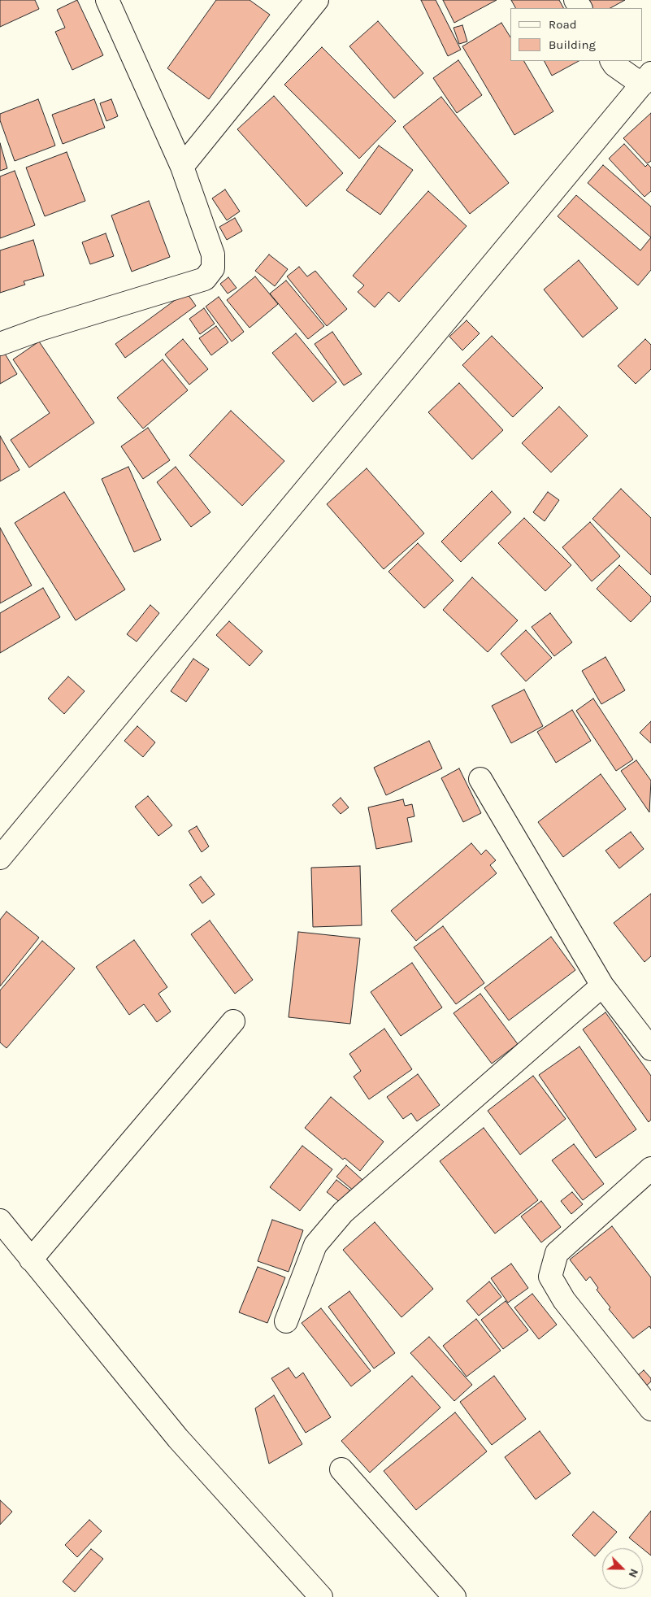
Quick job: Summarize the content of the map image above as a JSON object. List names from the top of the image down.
{
  "legend": ["Road", "Building"],
  "north": "bottom right"
}
